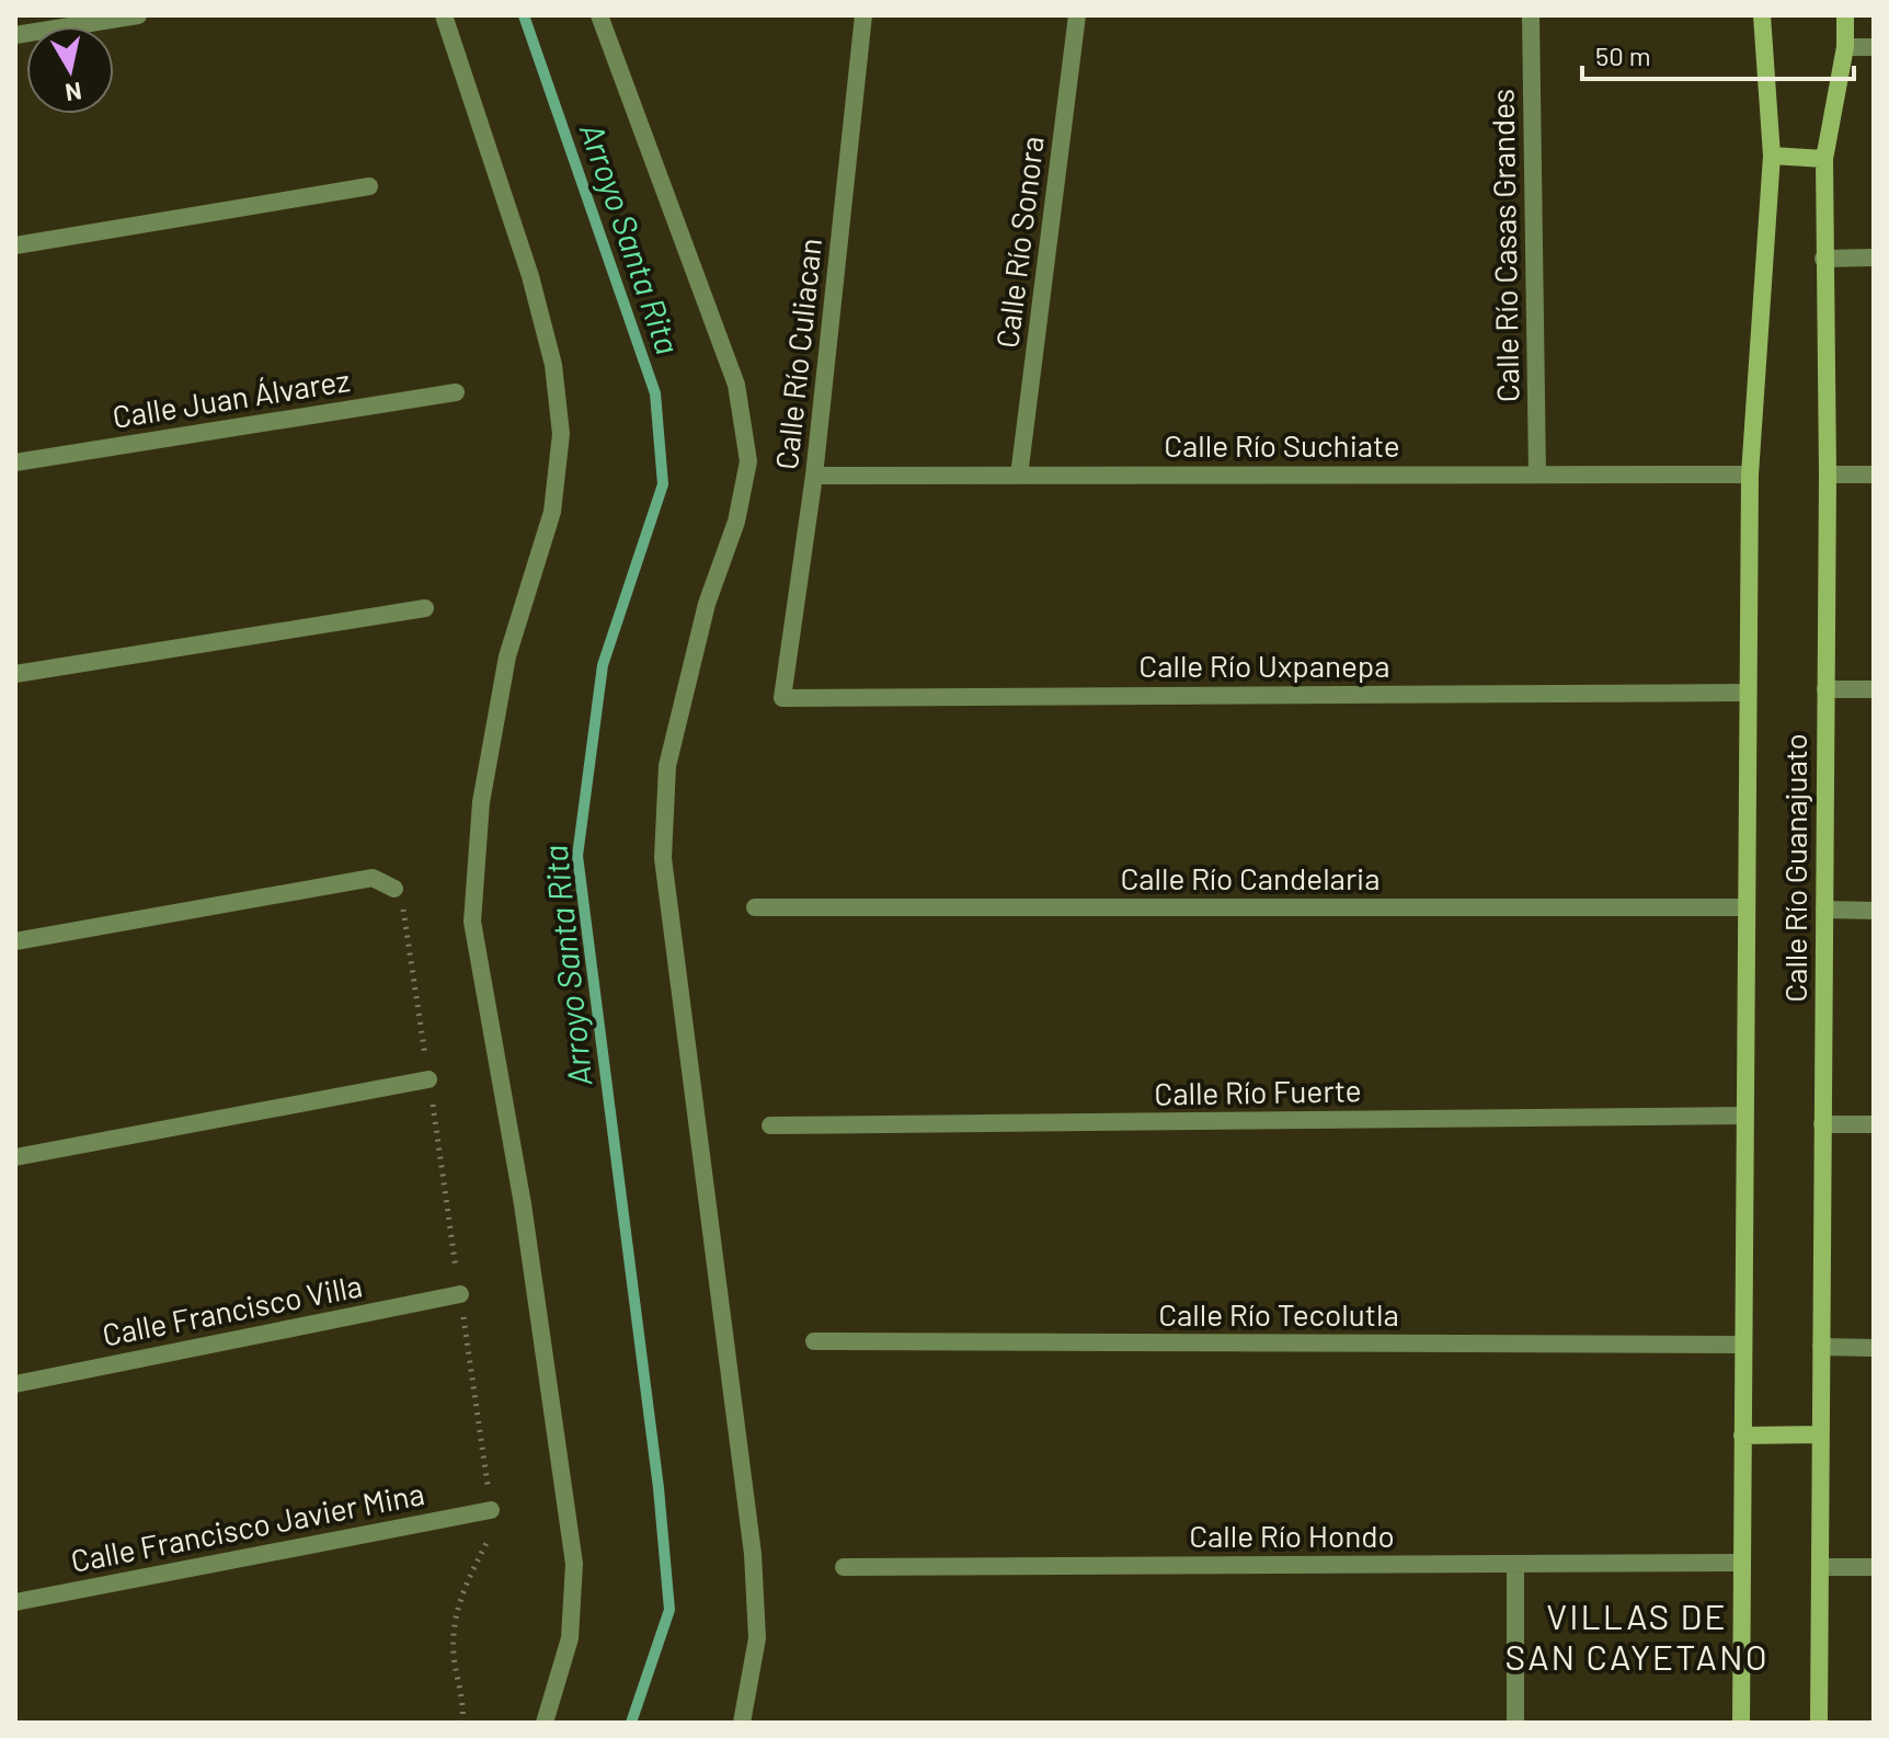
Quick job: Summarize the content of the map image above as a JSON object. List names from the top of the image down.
{
  "streets": {
    "street": [
      "Calle Río Sonora",
      "Calle Río Casas Grandes",
      "Calle Río Culiacan",
      "Calle Juan Álvarez",
      "Calle Río Suchiate",
      "Calle Río Uxpanepa",
      "Calle Río Guanajuato",
      "Calle Río Candelaria",
      "Calle Río Fuerte",
      "Calle Francisco Villa",
      "Calle Río Tecolutla",
      "Calle Francisco Javier Mina",
      "Calle Río Hondo"
    ]
  },
  "crossings": [
    ["Calle Río Sonora", "Calle Río Suchiate"],
    ["Calle Río Casas Grandes", "Calle Río Suchiate"],
    ["Calle Río Culiacan", "Calle Río Suchiate"],
    ["Calle Río Culiacan", "Calle Río Uxpanepa"],
    ["Calle Río Suchiate", "Calle Río Guanajuato"],
    ["Calle Río Uxpanepa", "Calle Río Guanajuato"],
    ["Calle Río Guanajuato", "Calle Río Candelaria"],
    ["Calle Río Guanajuato", "Calle Río Fuerte"],
    ["Calle Río Guanajuato", "Calle Río Tecolutla"],
    ["Calle Río Guanajuato", "Calle Río Hondo"]
  ],
  "districts": ["VILLAS DE SAN CAYETANO"],
  "water": ["Arroyo Santa Rita"],
  "scale_bar": "50 m",
  "north": "bottom"
}
